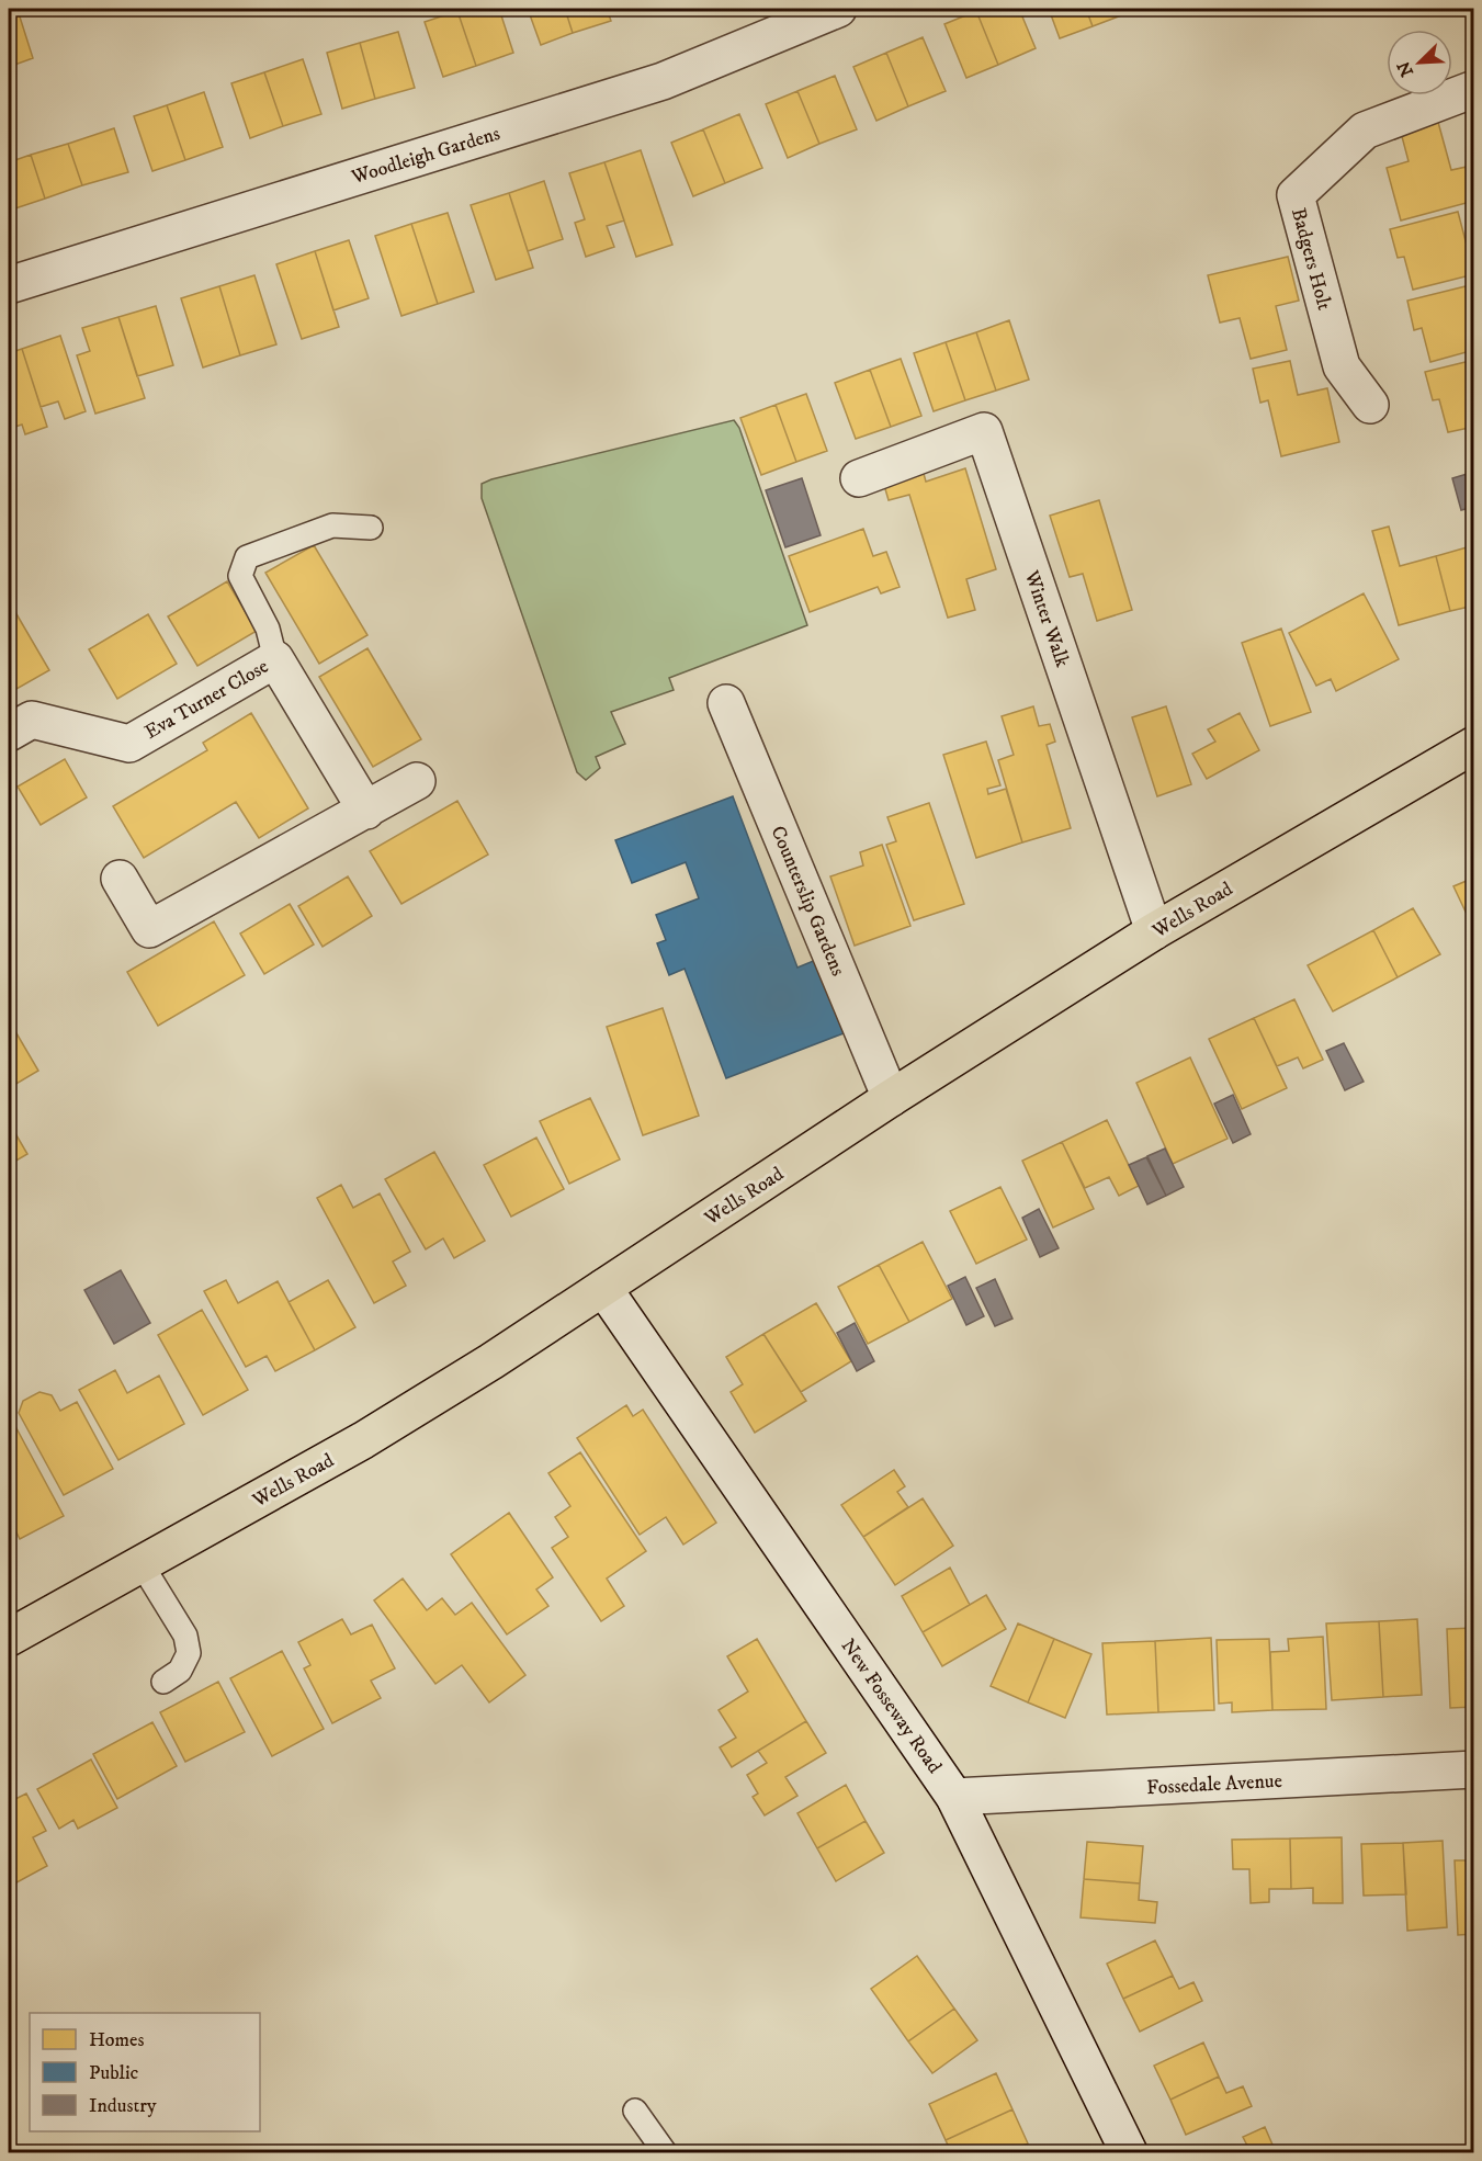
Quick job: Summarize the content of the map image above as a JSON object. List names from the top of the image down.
{
  "streets": {
    "highway": ["Wells Road"],
    "street": [
      "Woodleigh Gardens",
      "Badgers Holt",
      "Winter Walk",
      "Eva Turner Close",
      "Counterslip Gardens",
      "New Fosseway Road",
      "Fossedale Avenue"
    ]
  },
  "crossings": [
    ["Winter Walk", "Wells Road"],
    ["Counterslip Gardens", "Wells Road"],
    ["Wells Road", "New Fosseway Road"],
    ["New Fosseway Road", "Fossedale Avenue"]
  ],
  "legend": ["Homes", "Public", "Industry"],
  "north": "bottom left"
}
